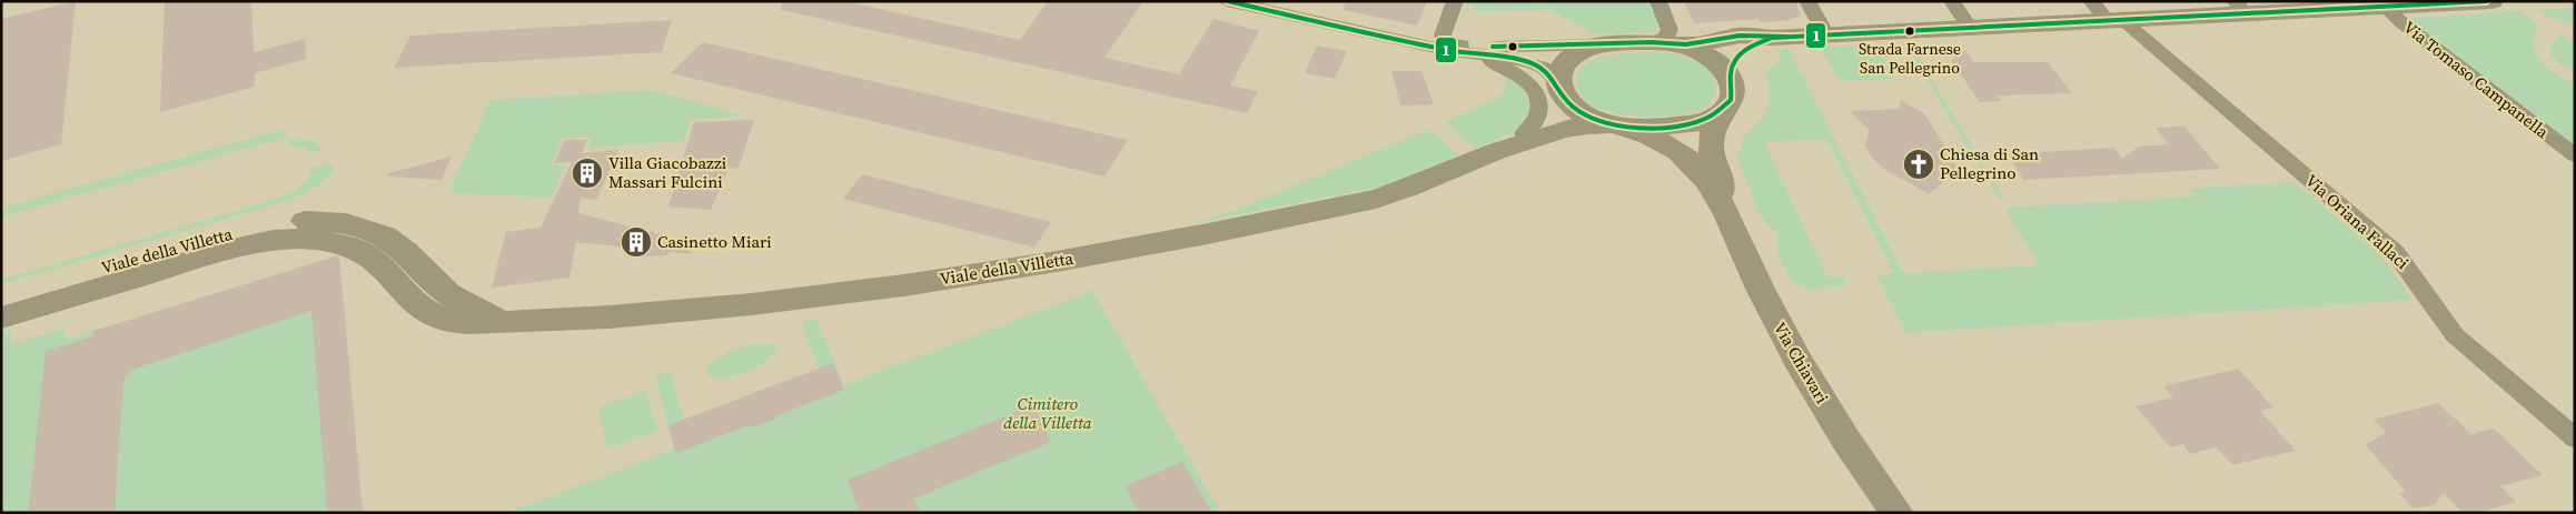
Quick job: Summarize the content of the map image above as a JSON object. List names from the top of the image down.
{
  "streets": {
    "street": [
      "Via Tomaso Campanella",
      "Via Oriana Fallaci",
      "Viale della Villetta",
      "Via Chiavari"
    ]
  },
  "crossings": [
    ["Via Tomaso Campanella", "Viale della Villetta"],
    ["Via Oriana Fallaci", "Viale della Villetta"],
    ["Viale della Villetta", "Via Chiavari"]
  ],
  "parks": ["Cimitero della Villetta"],
  "places": {
    "other": ["Strada Farnese San Pellegrino"],
    "church": ["Chiesa di San Pellegrino"],
    "building": ["Villa Giacobazzi Massari Fulcini", "Casinetto Miari"]
  },
  "lines": ["transit line 1"]
}
